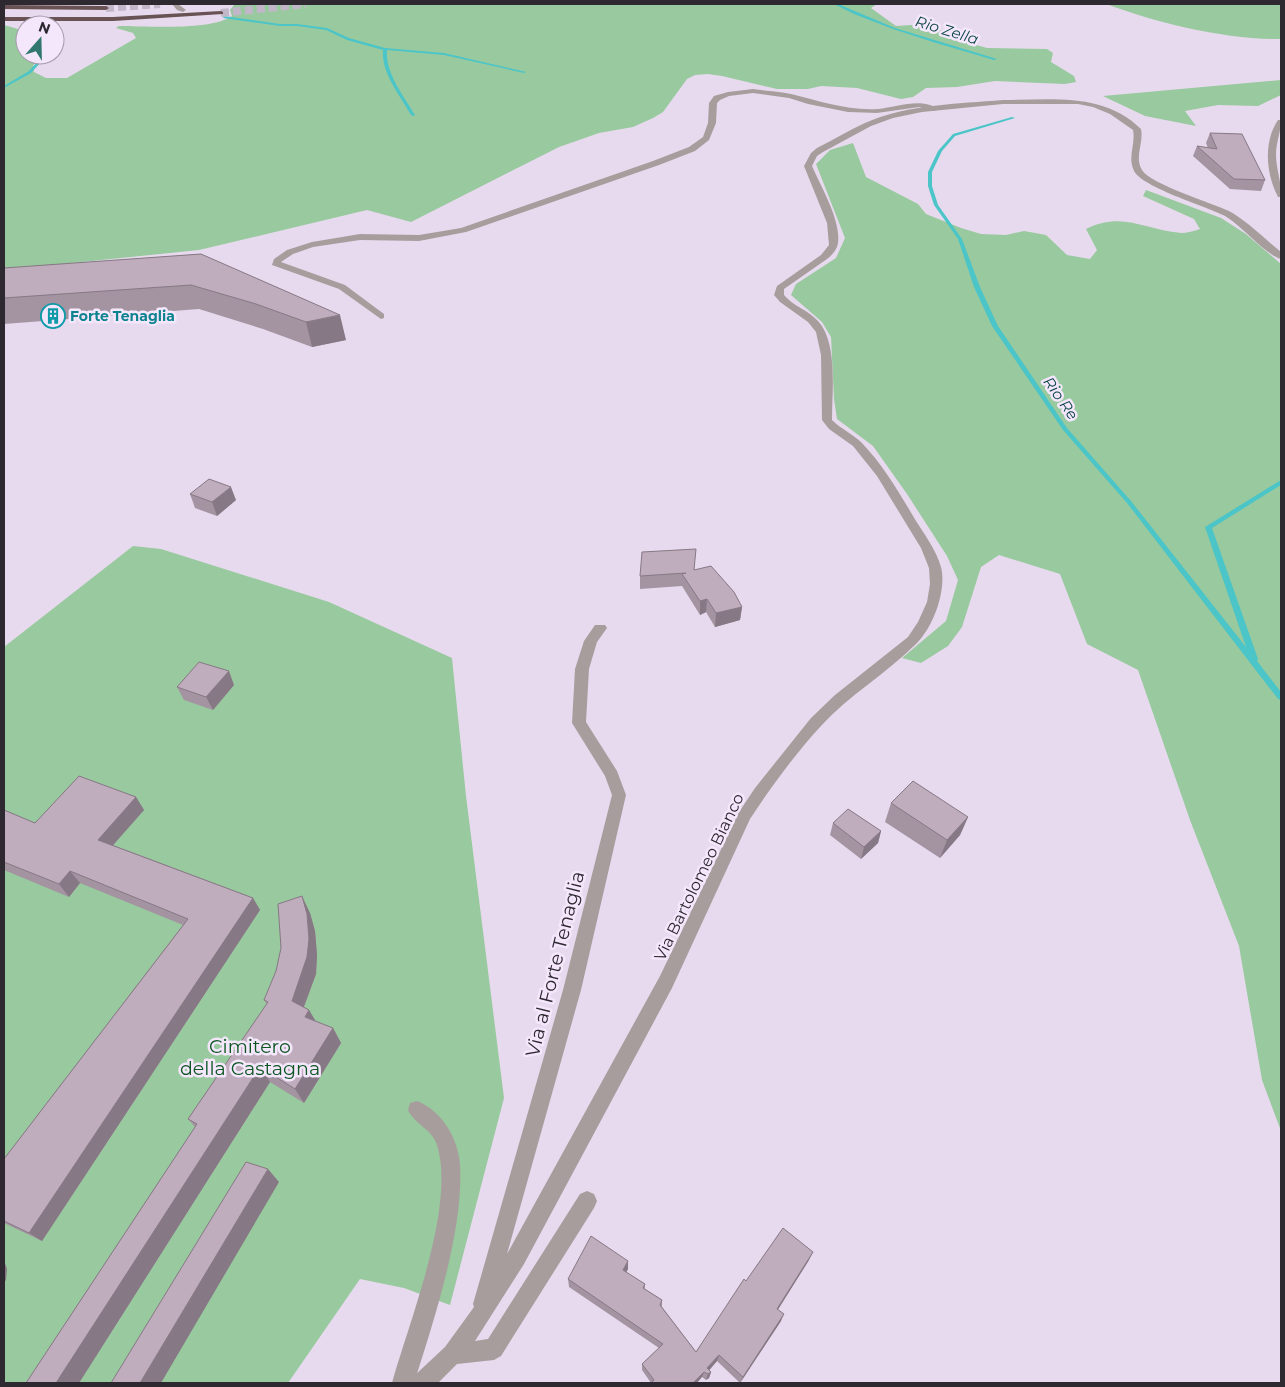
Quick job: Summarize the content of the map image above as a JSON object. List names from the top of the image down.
{
  "streets": {
    "street": ["Via Bartolomeo Bianco", "Via al Forte Tenaglia"]
  },
  "crossings": [
    ["Via Bartolomeo Bianco", "Via al Forte Tenaglia"]
  ],
  "water": ["Rio Zella", "Rio Re"],
  "parks": ["Cimitero della Castagna"],
  "places": {
    "building": ["Forte Tenaglia"]
  },
  "north": "top"
}
